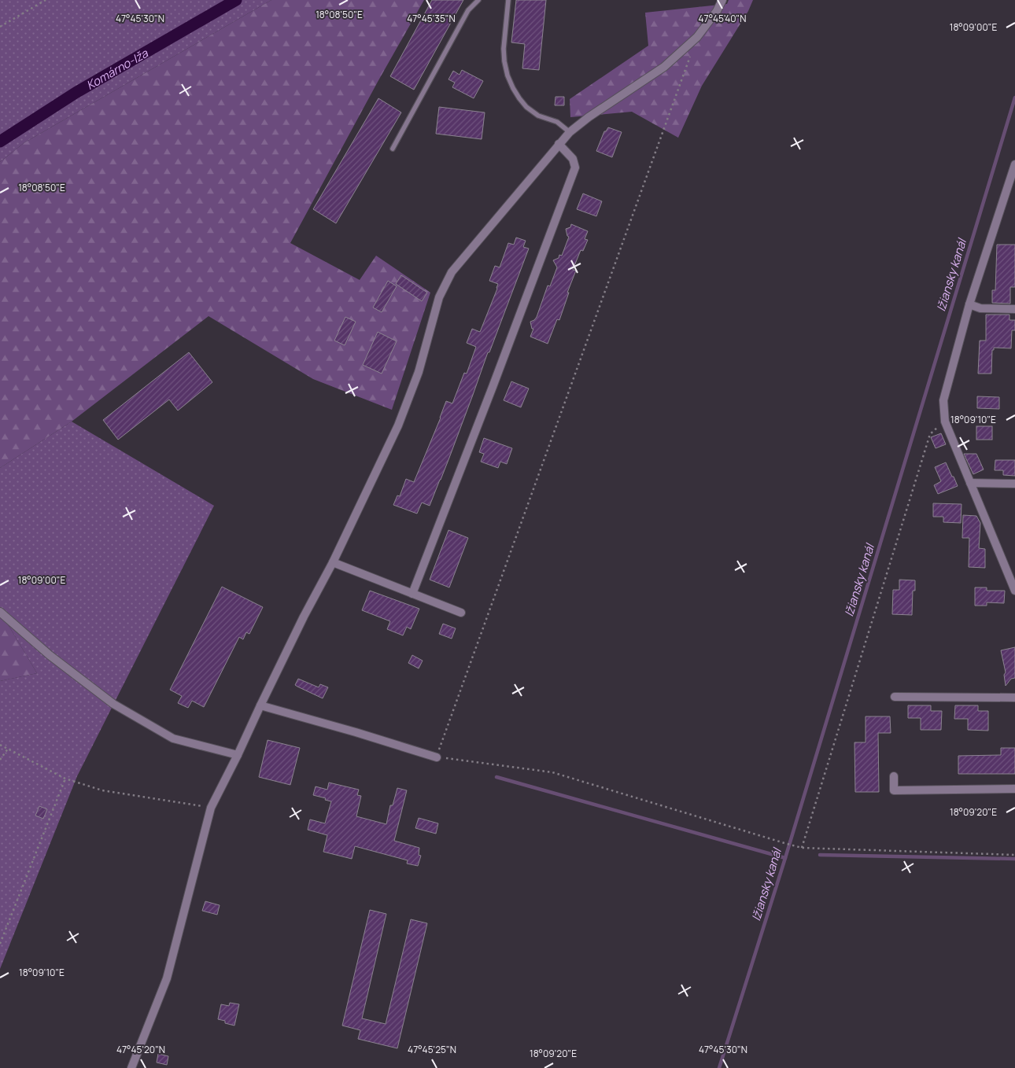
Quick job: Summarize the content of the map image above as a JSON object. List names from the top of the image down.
{
  "water": ["Komárno-Iža", "Ižiansky kanál"],
  "coordinates": [
    "18°08'50\"E",
    "47°45'30\"N",
    "47°45'35\"N",
    "47°45'40\"N",
    "18°09'00\"E",
    "18°09'10\"E",
    "18°09'20\"E",
    "47°45'20\"N",
    "47°45'25\"N"
  ]
}
